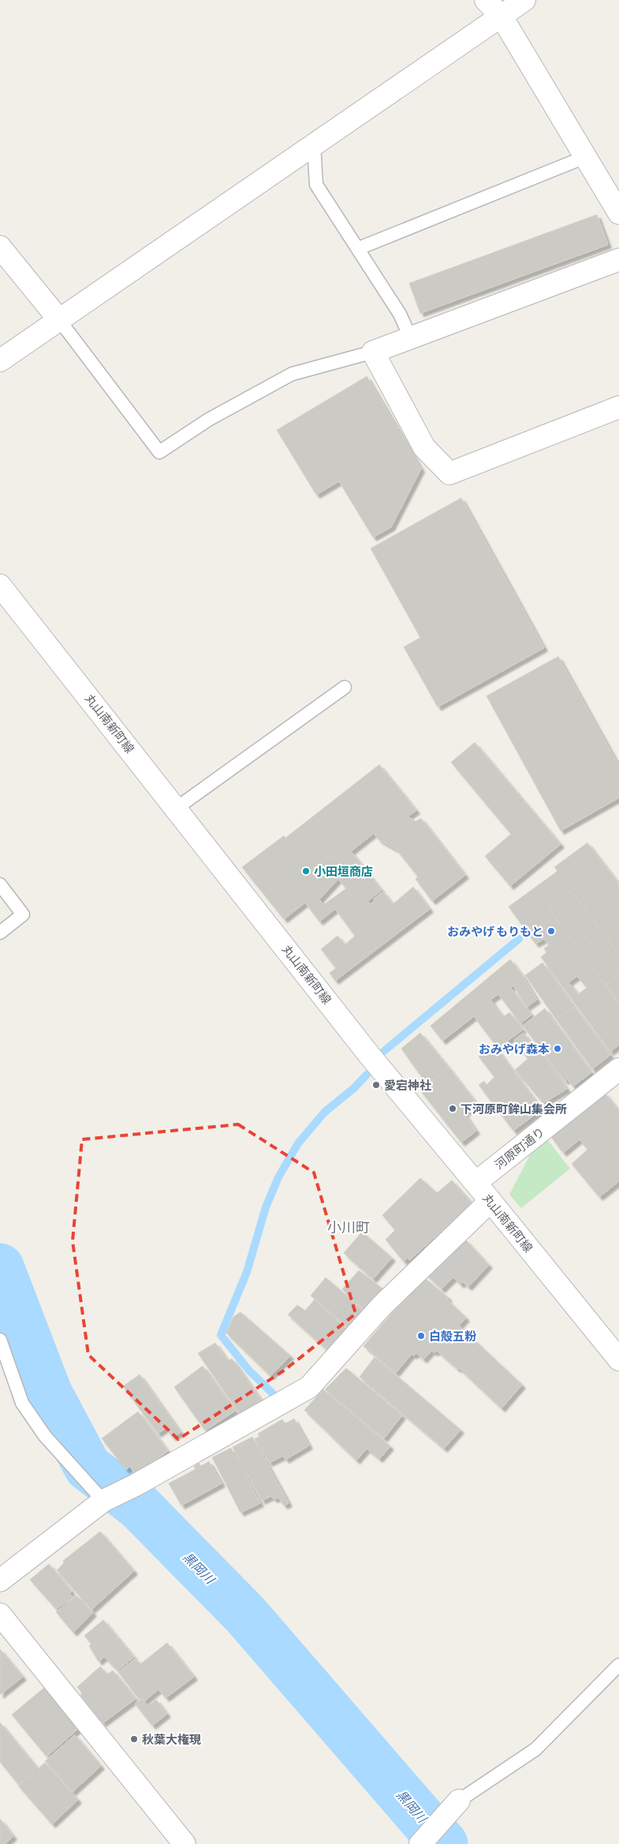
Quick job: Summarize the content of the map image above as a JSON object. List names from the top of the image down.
{
  "streets": {
    "street": ["丸山南新町線", "河原町通り"]
  },
  "crossings": [
    ["丸山南新町線", "河原町通り"]
  ],
  "districts": ["小川町"],
  "water": ["黒岡川"],
  "places": [
    "小田垣商店",
    "おみやげ もりもと",
    "おみやげ森本",
    "愛宕神社",
    "下河原町鉾山集会所",
    "白殻五粉",
    "秋葉大権現"
  ]
}
